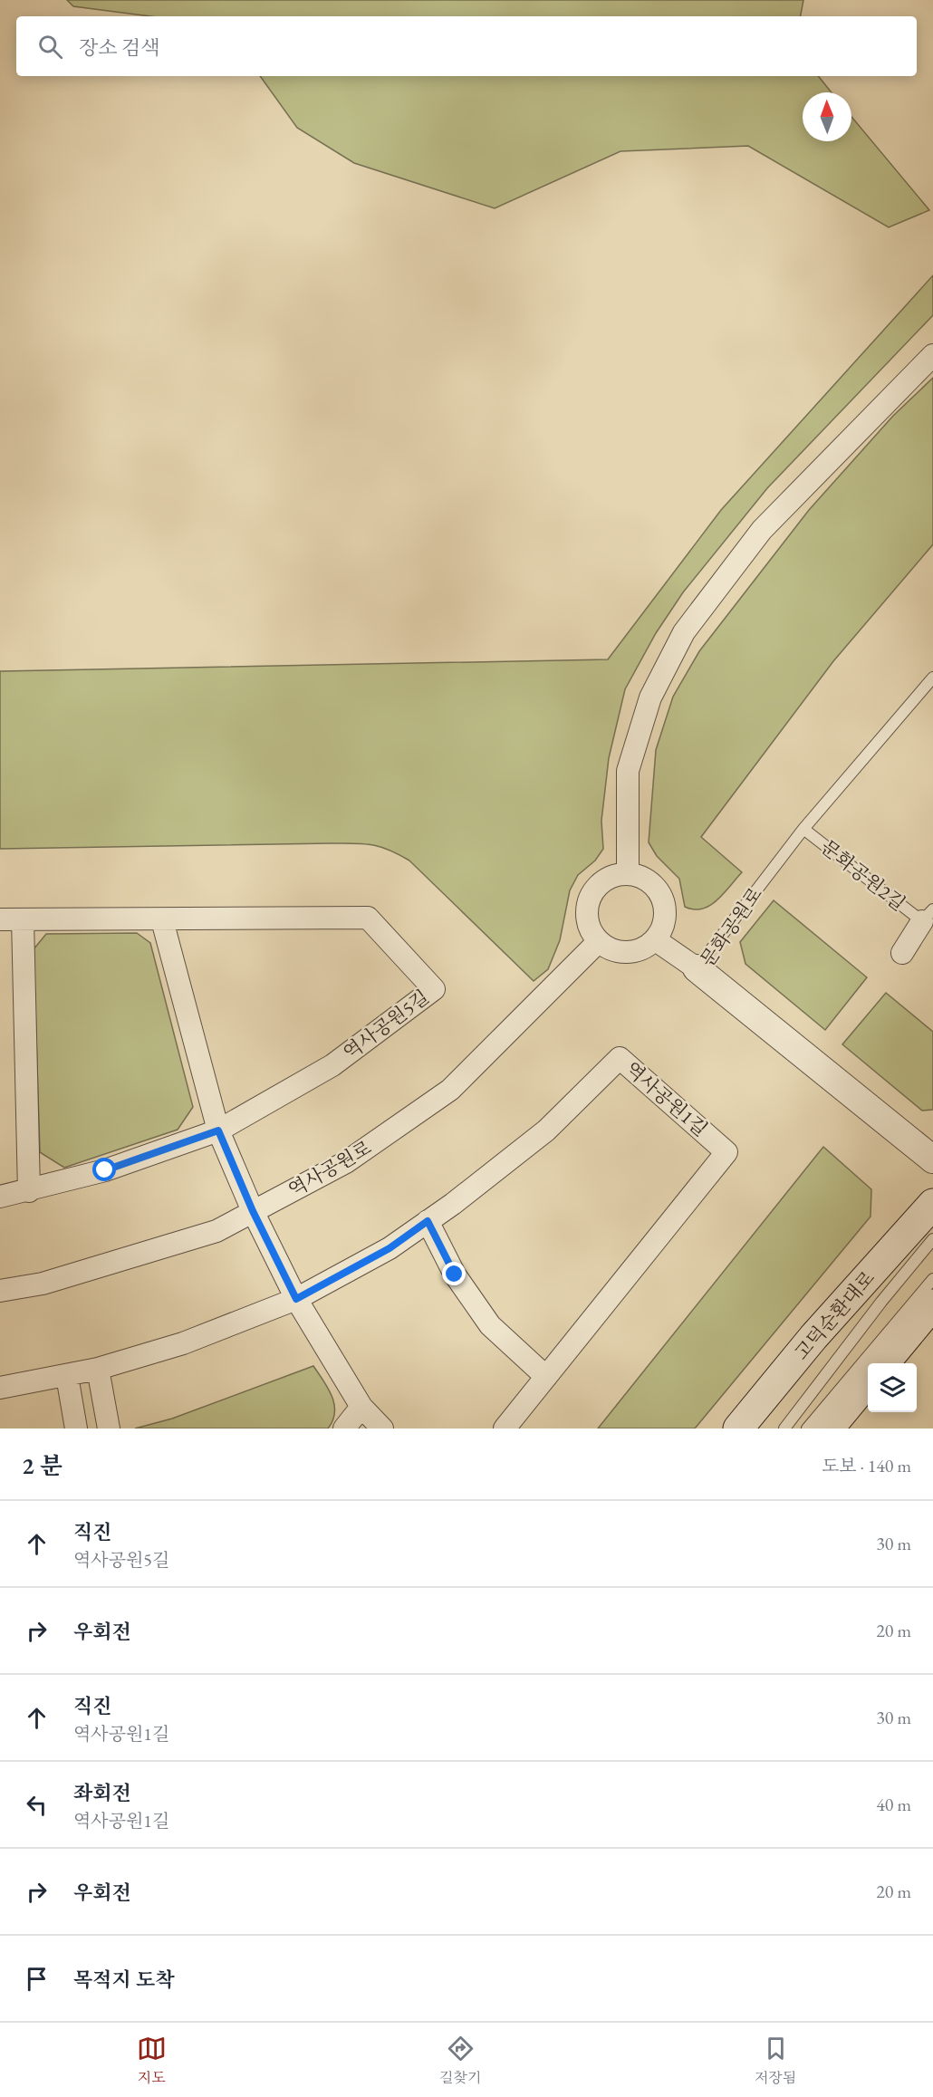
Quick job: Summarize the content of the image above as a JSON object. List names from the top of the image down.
{
  "streets": {
    "main road": ["고덕순환대로"],
    "street": [
      "문화공원2길",
      "문화공원로",
      "역사공원5길",
      "역사공원1길",
      "역사공원로"
    ]
  },
  "crossings": [
    ["문화공원2길", "문화공원로"]
  ],
  "north": "top",
  "page": {
    "search": "장소 검색",
    "heading": ["2 분", "도보 · 140 m"],
    "list": [
      ["직진", "역사공원5길", "30 m"],
      ["우회전", "20 m"],
      ["직진", "역사공원1길", "30 m"],
      ["좌회전", "역사공원1길", "40 m"],
      ["우회전", "20 m"],
      "목적지 도착"
    ],
    "nav": ["지도", "길찾기", "저장됨"]
  }
}
